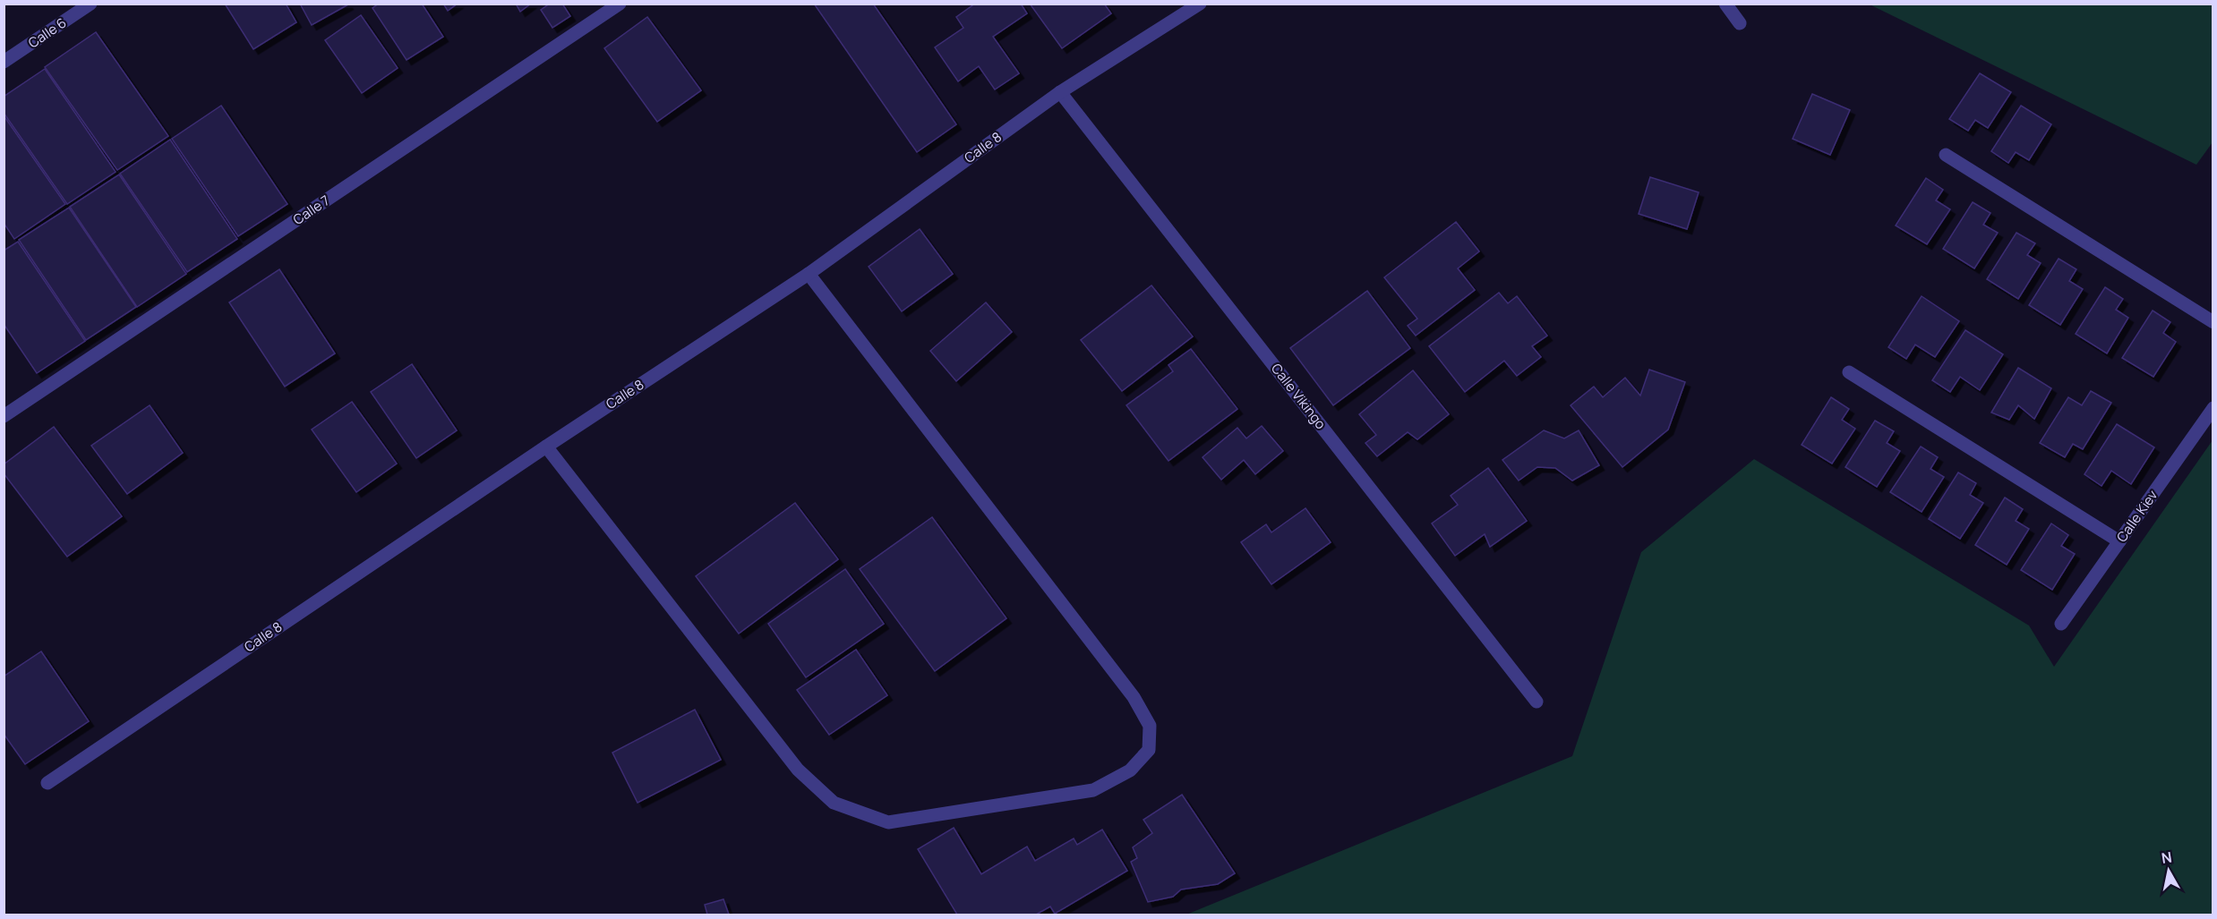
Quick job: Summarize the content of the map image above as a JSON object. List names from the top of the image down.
{
  "streets": {
    "street": [
      "Calle 6",
      "Calle 8",
      "Calle 7",
      "Calle Vikingo",
      "Calle Kiev"
    ]
  },
  "crossings": [
    ["Calle 8", "Calle Vikingo"]
  ],
  "north": "top"
}
